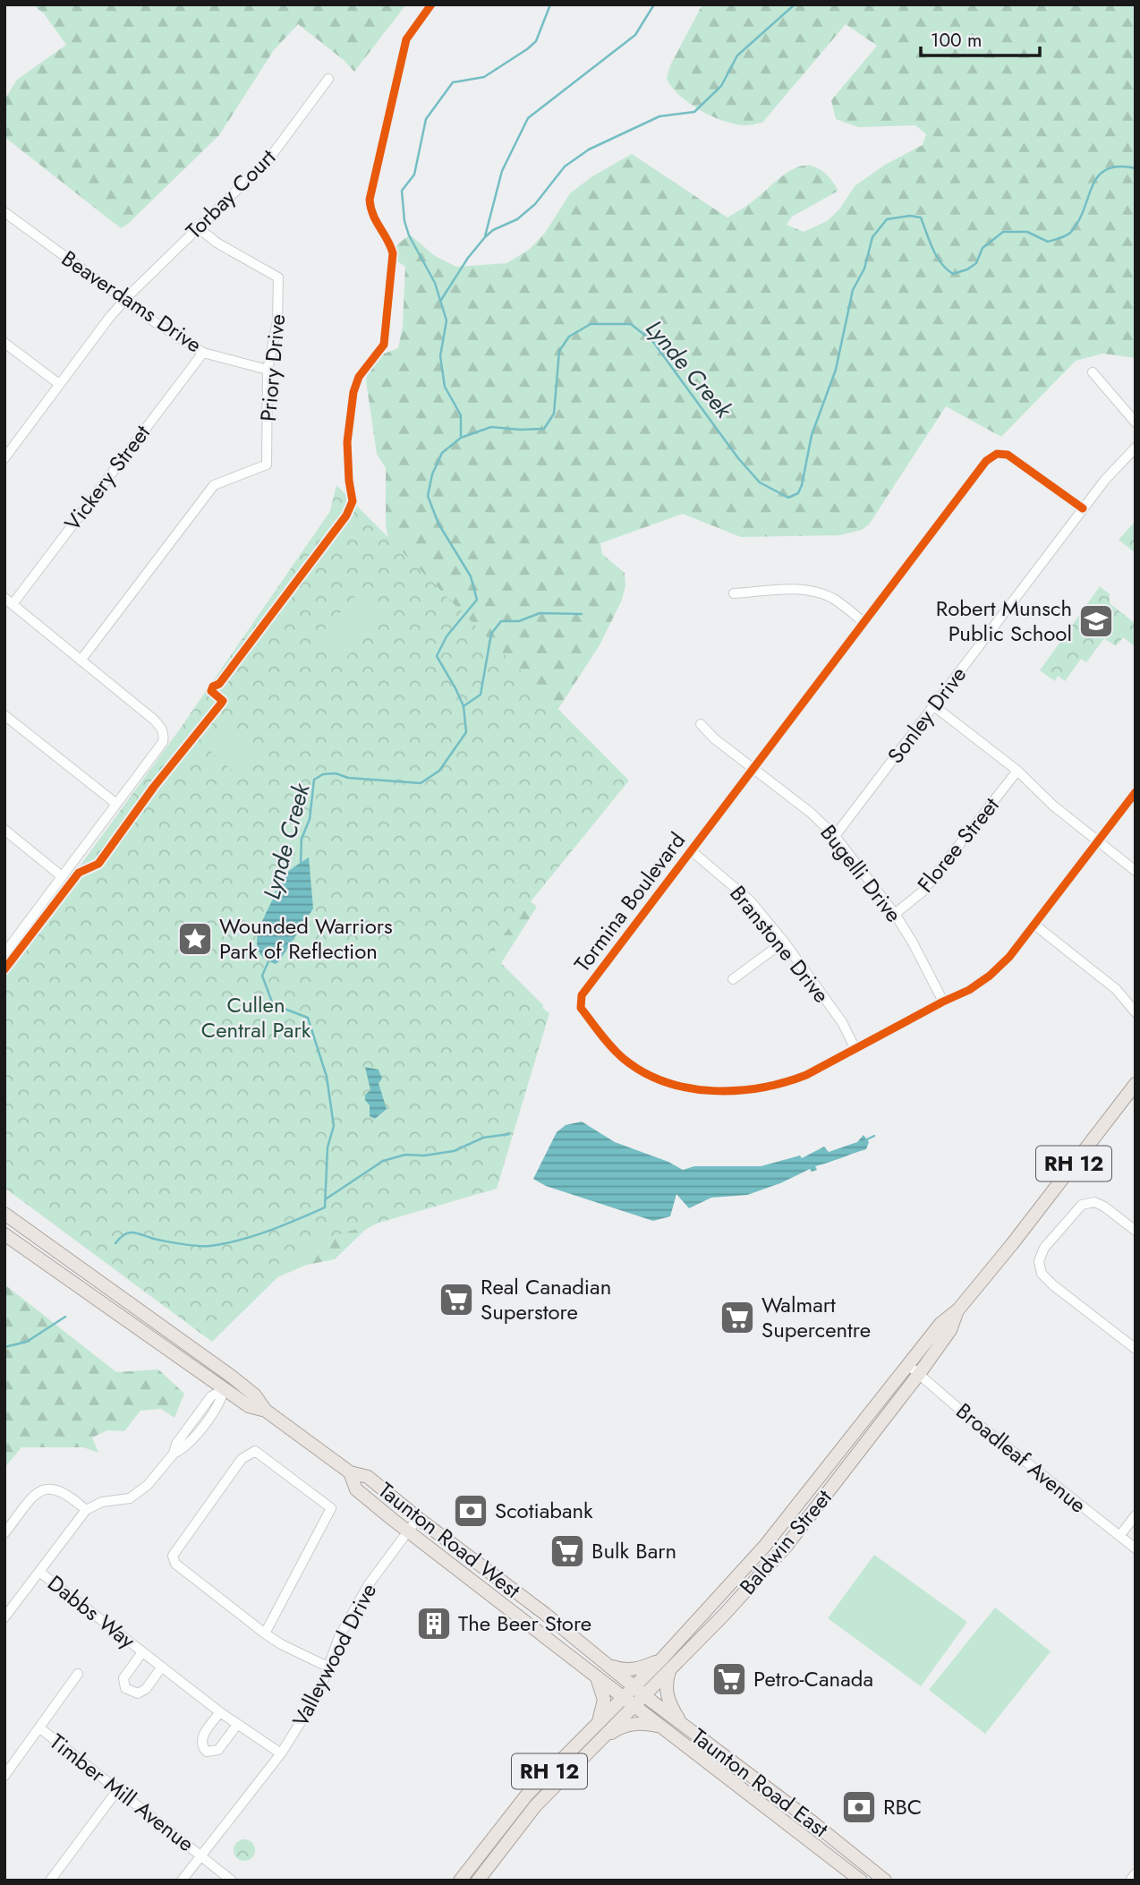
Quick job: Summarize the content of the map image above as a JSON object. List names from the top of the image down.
{
  "streets": {
    "main road": [
      "RH 12",
      "Taunton Road West",
      "Baldwin Street",
      "Taunton Road East"
    ],
    "street": [
      "Torbay Court",
      "Beaverdams Drive",
      "Priory Drive",
      "Vickery Street",
      "Sonley Drive",
      "Floree Street",
      "Bugelli Drive",
      "Tormina Boulevard",
      "Branstone Drive",
      "Broadleaf Avenue",
      "Dabbs Way",
      "Valleywood Drive",
      "Timber Mill Avenue"
    ]
  },
  "crossings": [
    ["Torbay Court", "Beaverdams Drive"],
    ["Torbay Court", "Priory Drive"],
    ["Beaverdams Drive", "Priory Drive"],
    ["Beaverdams Drive", "Vickery Street"],
    ["Sonley Drive", "Bugelli Drive"],
    ["Sonley Drive", "Tormina Boulevard"],
    ["Floree Street", "Bugelli Drive"],
    ["Bugelli Drive", "Tormina Boulevard"],
    ["Tormina Boulevard", "Branstone Drive"],
    ["RH 12", "Taunton Road West"],
    ["RH 12", "Baldwin Street"],
    ["RH 12", "Taunton Road East"],
    ["Broadleaf Avenue", "Baldwin Street"],
    ["Taunton Road West", "Baldwin Street"],
    ["Taunton Road West", "Valleywood Drive"],
    ["Taunton Road West", "Taunton Road East"],
    ["Baldwin Street", "Taunton Road East"],
    ["Dabbs Way", "Valleywood Drive"],
    ["Valleywood Drive", "Timber Mill Avenue"]
  ],
  "water": ["Lynde Creek"],
  "parks": ["Cullen Central Park"],
  "places": {
    "school or university": ["Robert Munsch Public School"],
    "place": ["Wounded Warriors Park of Reflection"],
    "supermarket": [
      "Real Canadian Superstore",
      "Walmart Supercentre",
      "Bulk Barn",
      "Petro-Canada"
    ],
    "bank": ["Scotiabank", "RBC"],
    "building": ["The Beer Store"]
  },
  "scale_bar": "100 m"
}
